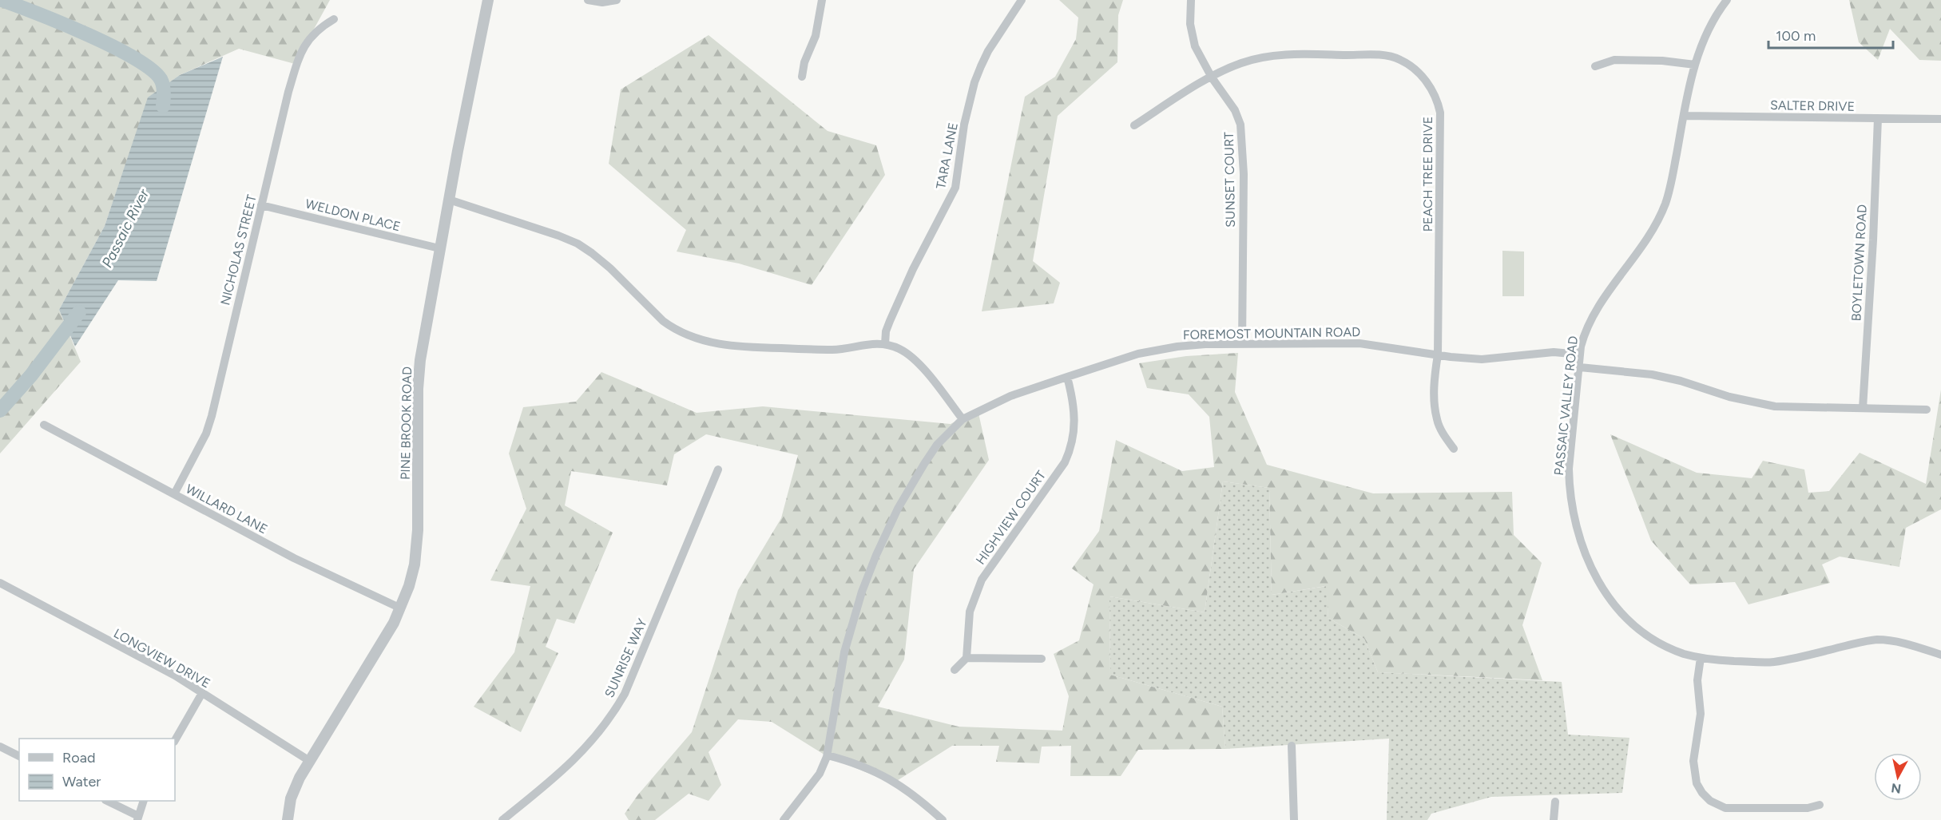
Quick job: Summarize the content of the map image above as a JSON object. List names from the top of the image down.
{
  "streets": {
    "street": [
      "SALTER DRIVE",
      "TARA LANE",
      "PEACH TREE DRIVE",
      "SUNSET COURT",
      "WELDON PLACE",
      "NICHOLAS STREET",
      "BOYLETOWN ROAD",
      "FOREMOST MOUNTAIN ROAD",
      "PASSAIC VALLEY ROAD",
      "PINE BROOK ROAD",
      "WILLARD LANE",
      "HIGHVIEW COURT",
      "LONGVIEW DRIVE",
      "SUNRISE WAY"
    ]
  },
  "crossings": [
    ["SALTER DRIVE", "BOYLETOWN ROAD"],
    ["SALTER DRIVE", "PASSAIC VALLEY ROAD"],
    ["PEACH TREE DRIVE", "SUNSET COURT"],
    ["PEACH TREE DRIVE", "FOREMOST MOUNTAIN ROAD"],
    ["SUNSET COURT", "FOREMOST MOUNTAIN ROAD"],
    ["WELDON PLACE", "NICHOLAS STREET"],
    ["WELDON PLACE", "PINE BROOK ROAD"],
    ["NICHOLAS STREET", "WILLARD LANE"],
    ["FOREMOST MOUNTAIN ROAD", "PASSAIC VALLEY ROAD"],
    ["FOREMOST MOUNTAIN ROAD", "HIGHVIEW COURT"],
    ["PINE BROOK ROAD", "WILLARD LANE"],
    ["PINE BROOK ROAD", "LONGVIEW DRIVE"]
  ],
  "water": ["Passaic River"],
  "legend": ["Road", "Water"],
  "scale_bar": "100 m",
  "north": "bottom"
}
